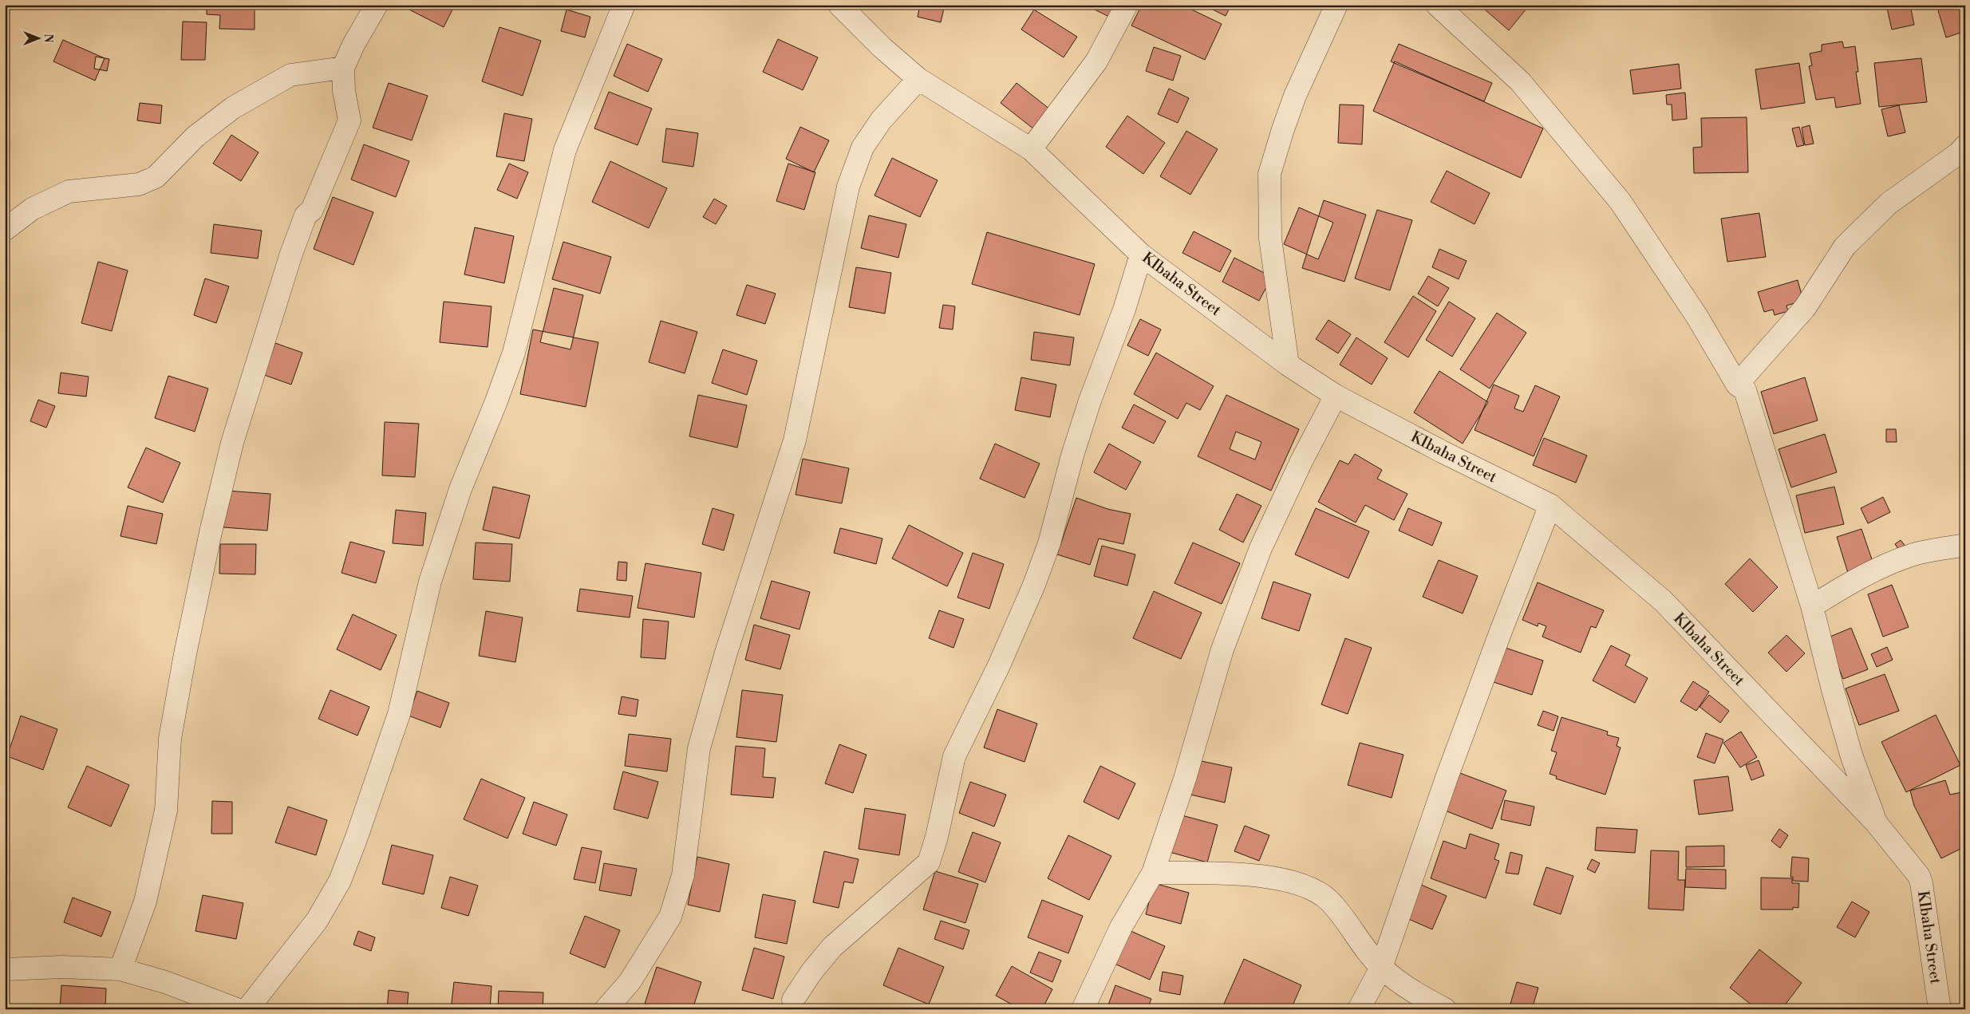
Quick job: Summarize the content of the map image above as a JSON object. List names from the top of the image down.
{
  "streets": {
    "street": ["KIbaha Street"]
  },
  "north": "right"
}
